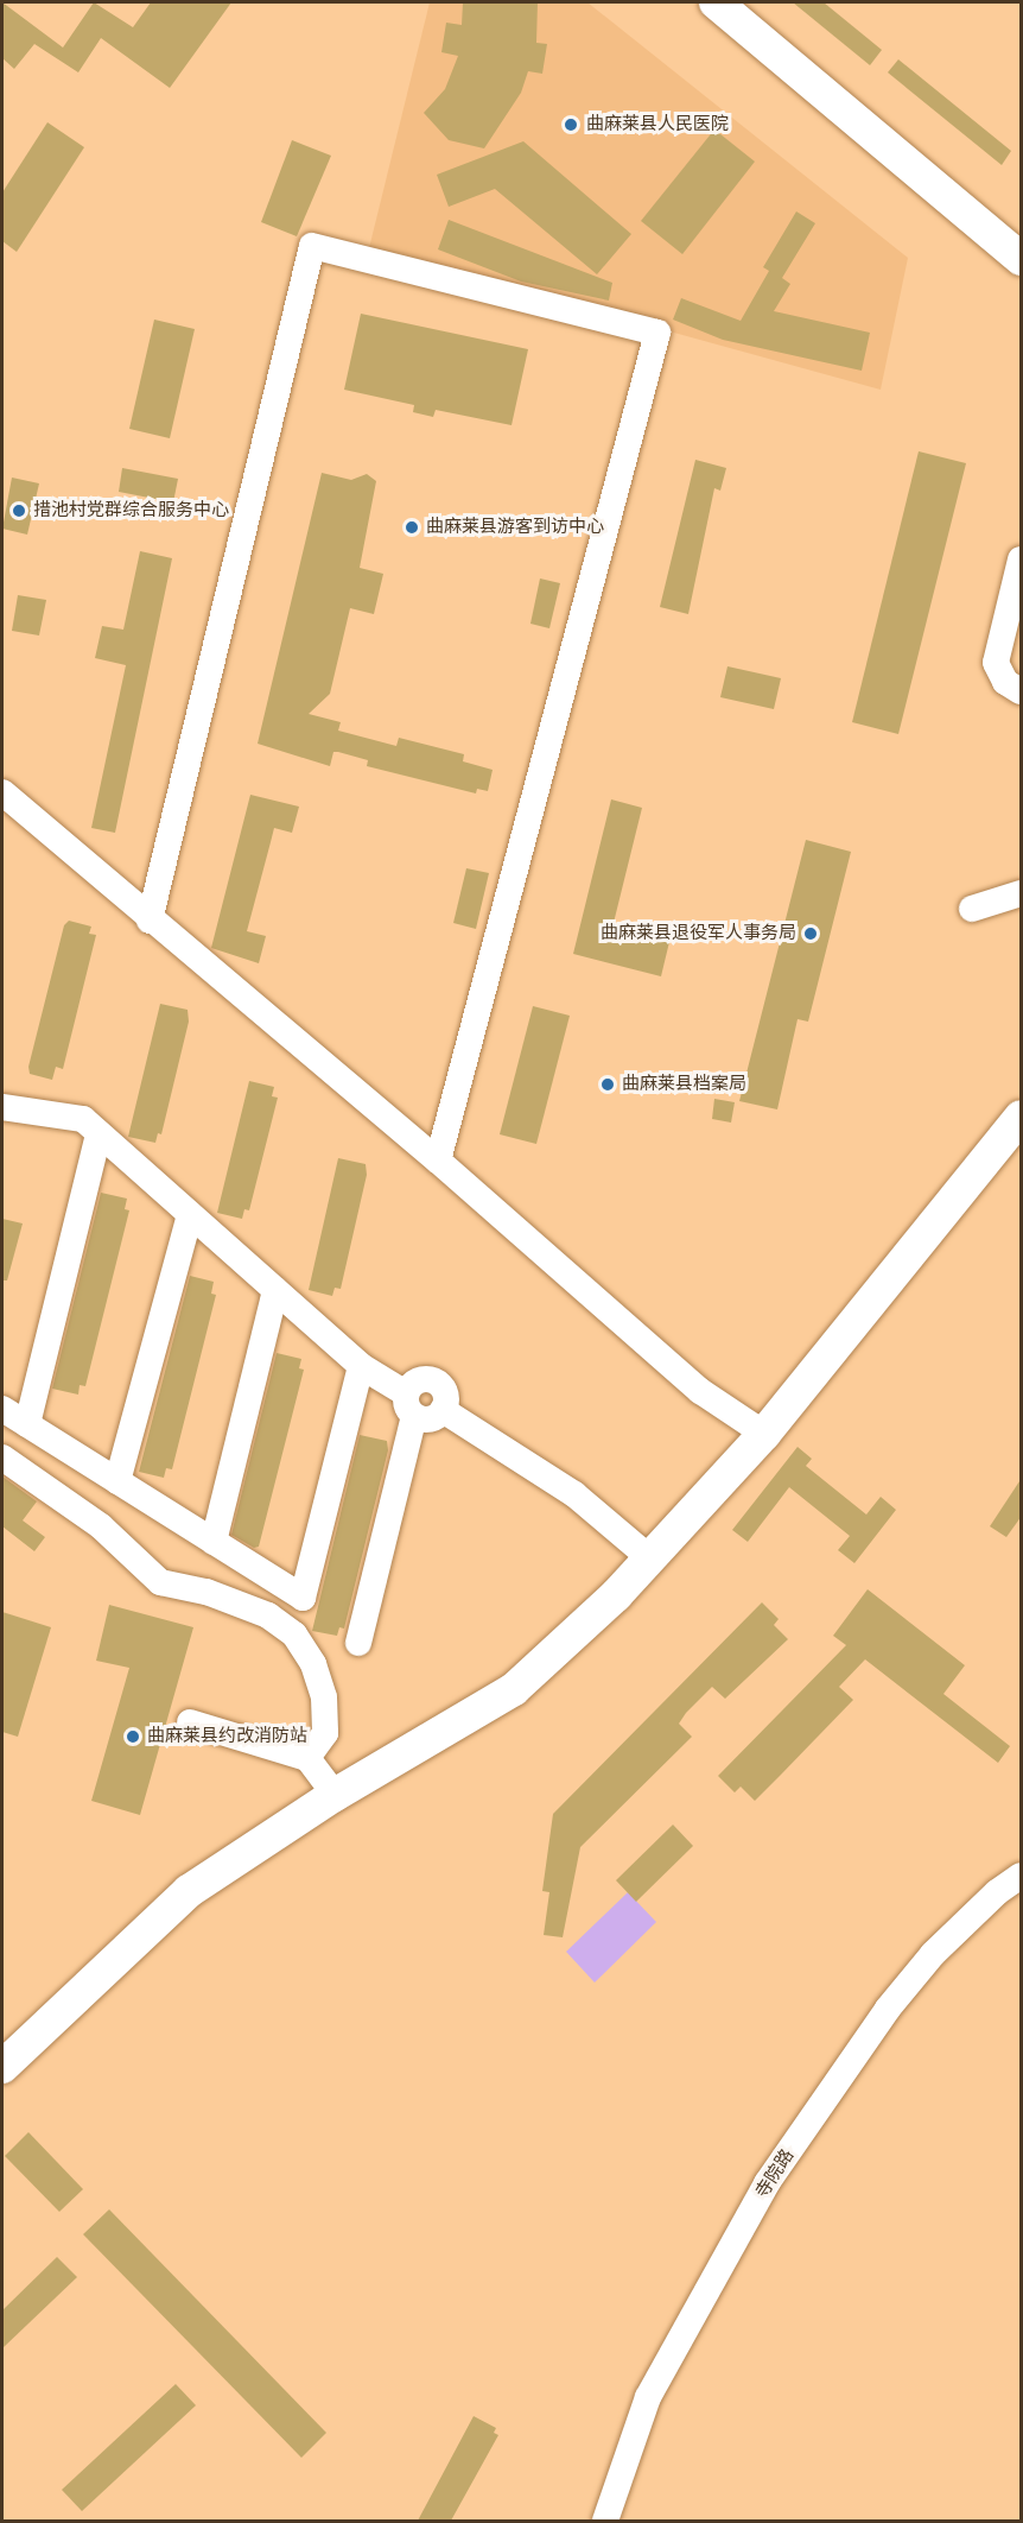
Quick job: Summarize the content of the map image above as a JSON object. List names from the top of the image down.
{
  "streets": {
    "street": ["寺院路"]
  },
  "places": [
    "曲麻莱县人民医院",
    "措池村党群综合服务中心",
    "曲麻莱县游客到访中心",
    "曲麻莱县退役军人事务局",
    "曲麻莱县档案局",
    "曲麻莱县约改消防站"
  ]
}
